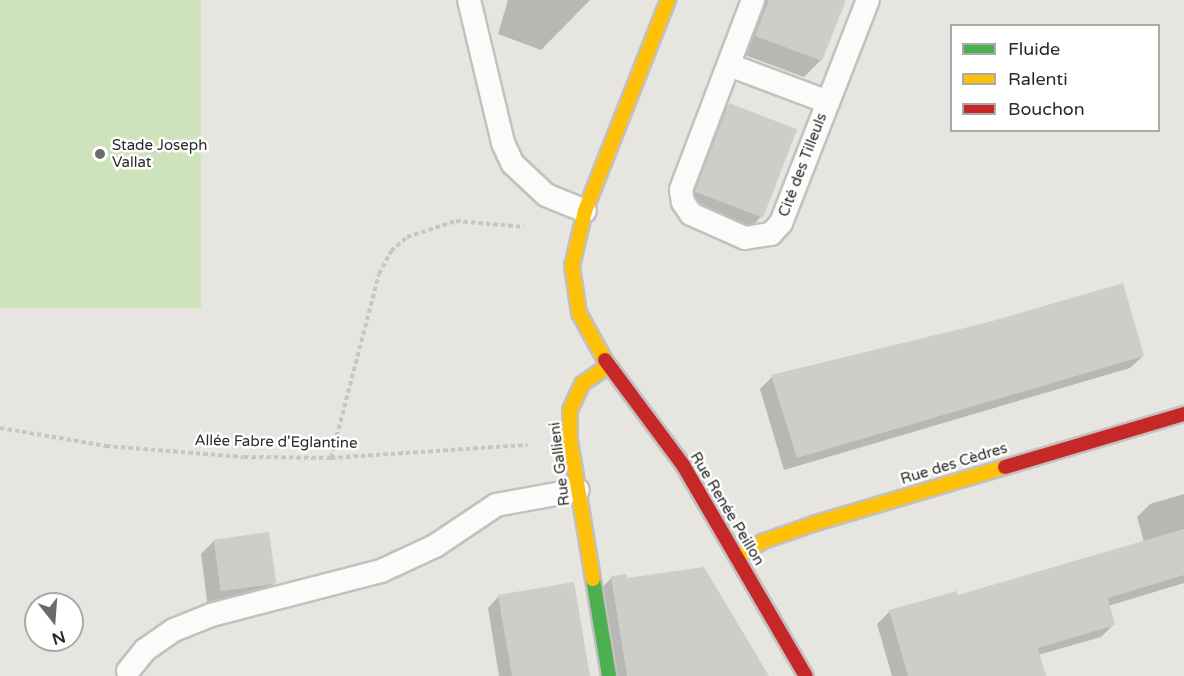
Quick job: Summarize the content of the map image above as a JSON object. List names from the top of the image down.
{
  "streets": {
    "street": ["Rue Gallieni", "Rue des Cèdres", "Rue Renée Peillon"],
    "lane": ["Cité des Tilleuls"],
    "path": ["Allée Fabre d'Eglantine"]
  },
  "crossings": [
    ["Rue Gallieni", "Rue Renée Peillon"],
    ["Rue des Cèdres", "Rue Renée Peillon"]
  ],
  "places": ["Stade Joseph Vallat"],
  "legend": ["Fluide", "Ralenti", "Bouchon"],
  "north": "bottom"
}
